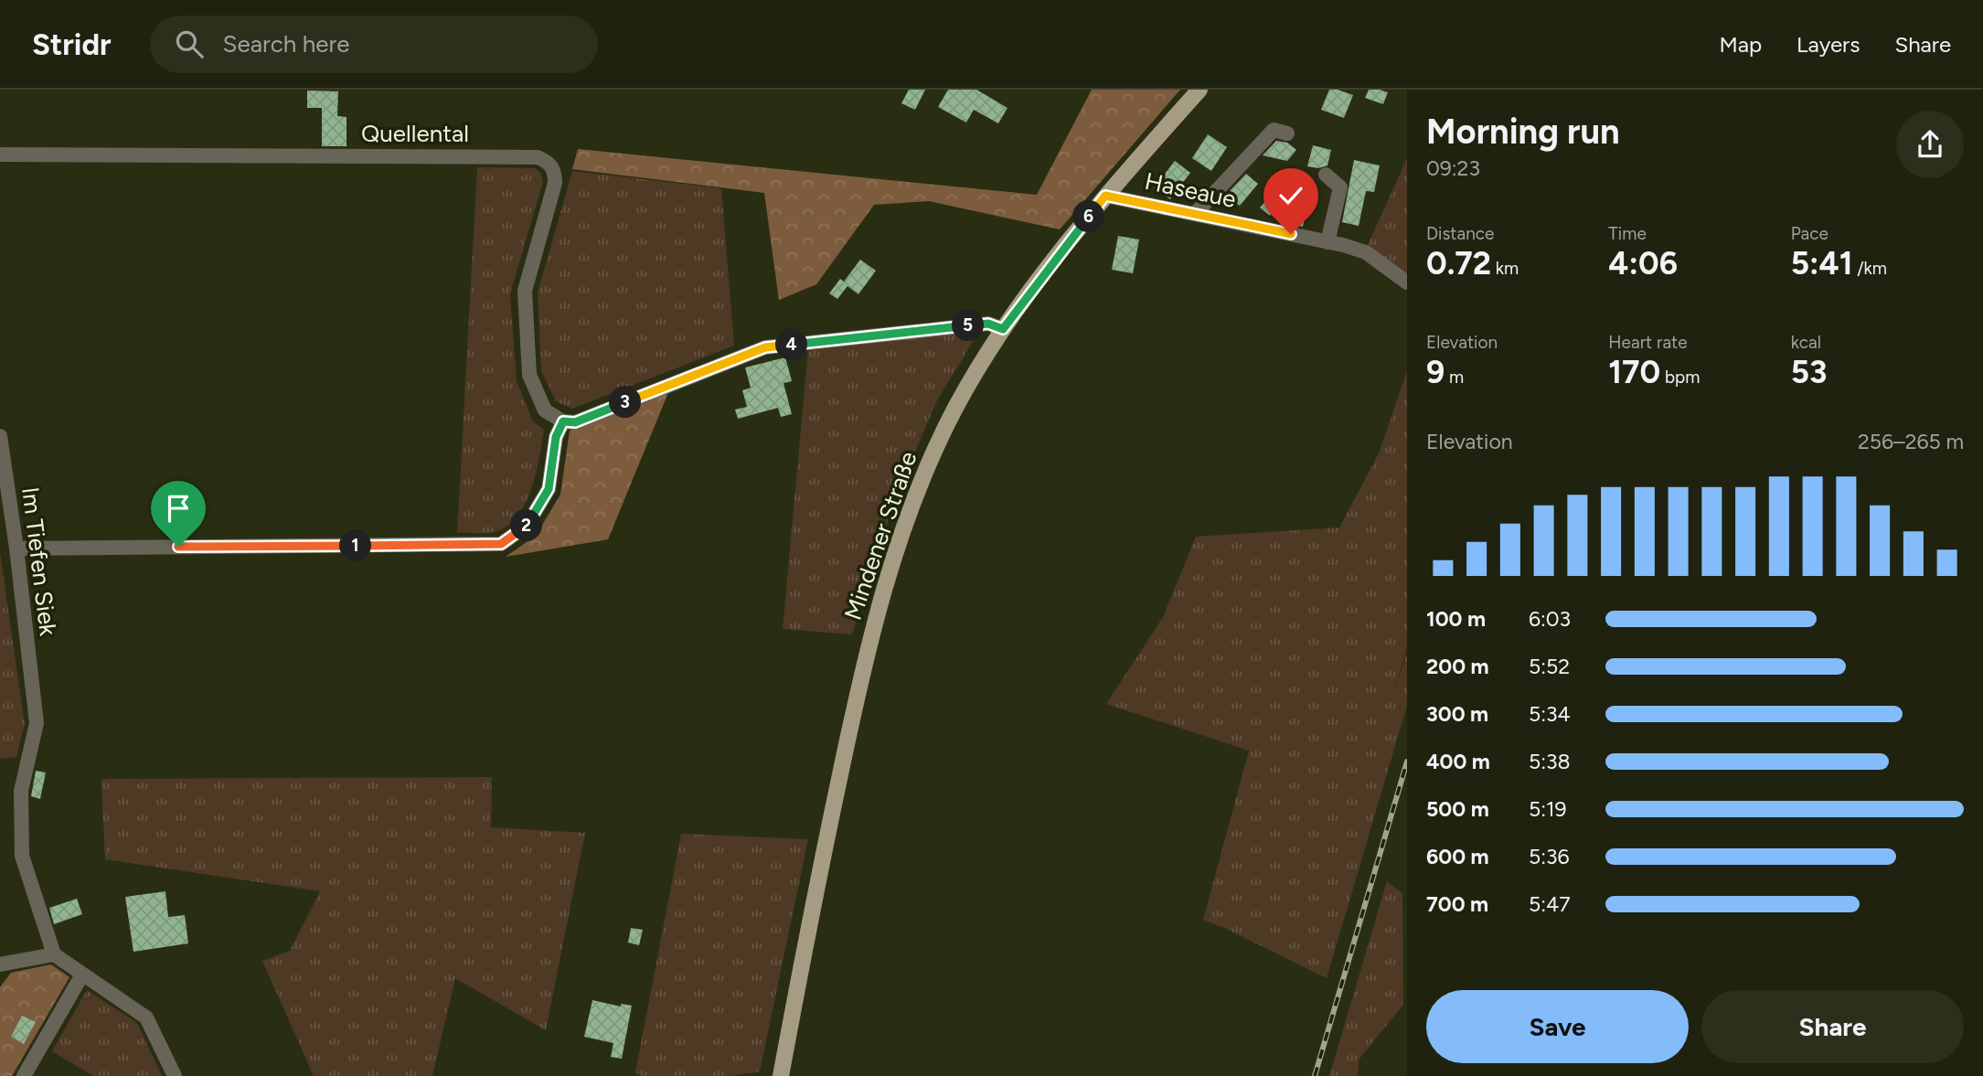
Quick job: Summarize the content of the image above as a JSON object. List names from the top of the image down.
{
  "streets": {
    "main road": ["Mindener Straße"],
    "street": ["Quellental", "Haseaue", "Im Tiefen Siek"]
  },
  "crossings": [
    ["Haseaue", "Mindener Straße"]
  ],
  "page": {
    "header": "Stridr",
    "search": "Search here",
    "nav": ["Map", "Layers", "Share"],
    "heading": ["Morning run", "09:23"],
    "stats": [
      ["Distance", "0.72 km"],
      ["Time", "4:06"],
      ["Pace", "5:41 /km"],
      ["Elevation", "9 m"],
      ["Heart rate", "170 bpm"],
      ["kcal", "53"]
    ],
    "pins": [
      "6",
      "5",
      "4",
      "3",
      "2",
      "1"
    ],
    "chart": ["Elevation", "256–265 m"],
    "list": [
      {
        "name": "100 m",
        "note": "6:03"
      },
      {
        "name": "200 m",
        "note": "5:52"
      },
      {
        "name": "300 m",
        "note": "5:34"
      },
      {
        "name": "400 m",
        "note": "5:38"
      },
      {
        "name": "500 m",
        "note": "5:19"
      },
      {
        "name": "600 m",
        "note": "5:36"
      },
      {
        "name": "700 m",
        "note": "5:47"
      }
    ],
    "buttons": ["Save", "Share"]
  }
}
